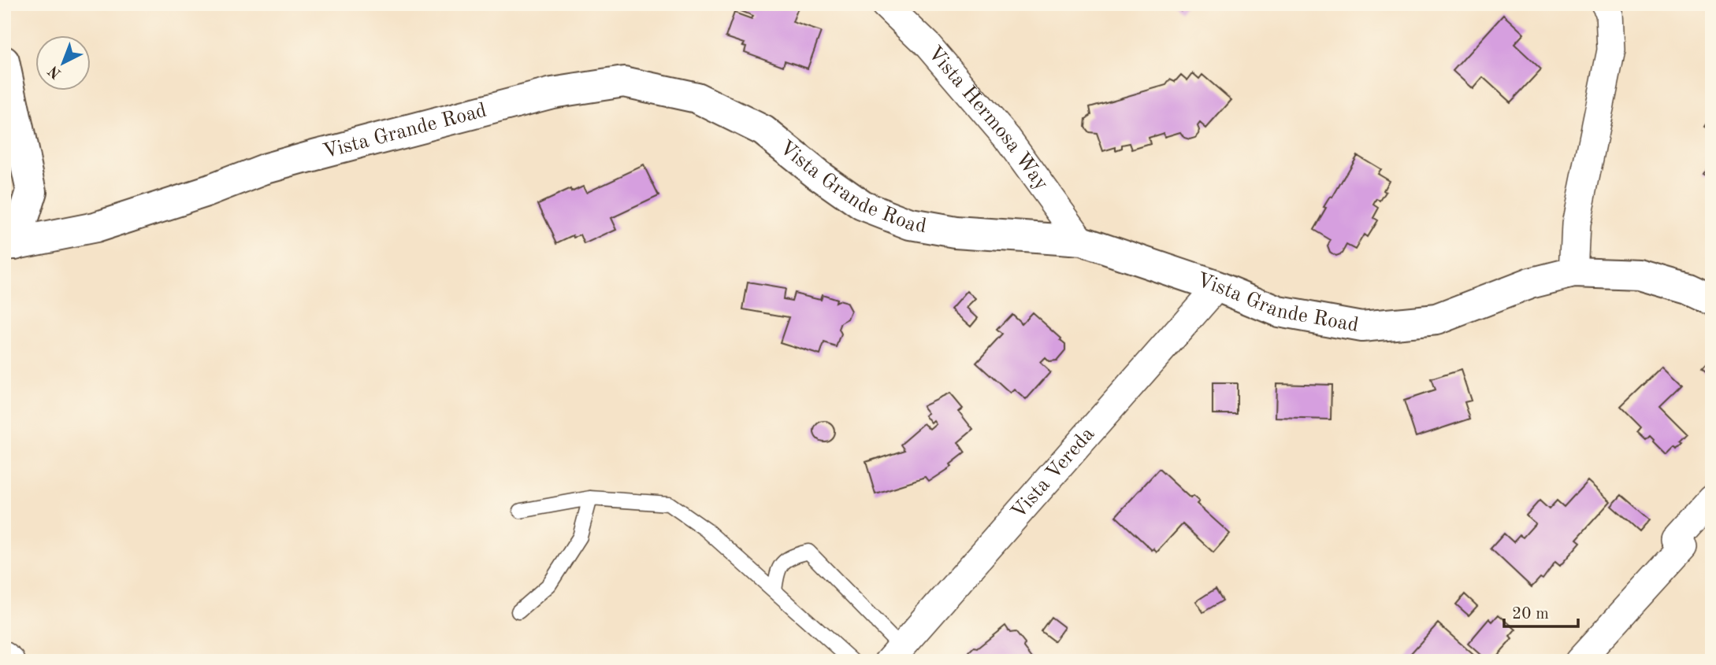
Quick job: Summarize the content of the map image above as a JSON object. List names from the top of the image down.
{
  "streets": {
    "street": ["Vista Hermosa Way", "Vista Grande Road", "Vista Vereda"]
  },
  "crossings": [
    ["Vista Hermosa Way", "Vista Grande Road"],
    ["Vista Grande Road", "Vista Vereda"]
  ],
  "scale_bar": "20 m",
  "north": "bottom left"
}
